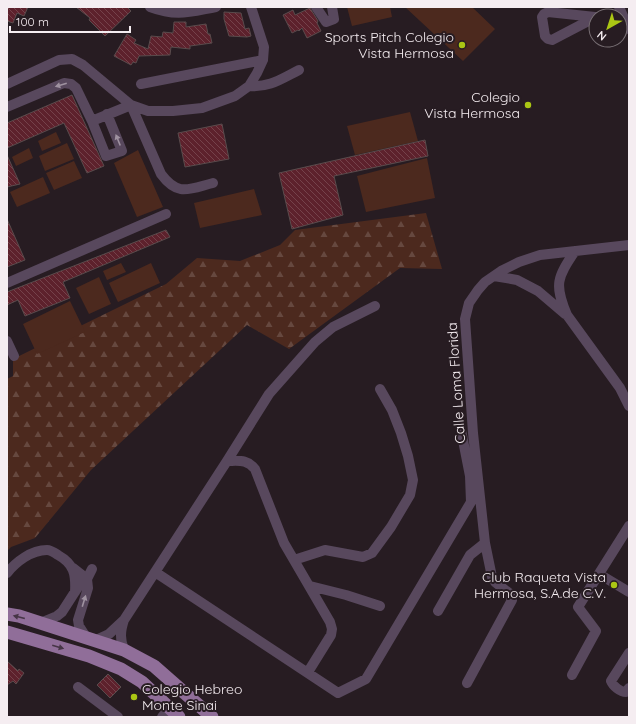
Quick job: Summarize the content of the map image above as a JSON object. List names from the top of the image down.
{
  "streets": {
    "street": ["Calle Loma Florida"]
  },
  "places": [
    "Sports Pitch Colegio Vista Hermosa",
    "Colegio Vista Hermosa",
    "Club Raqueta Vista Hermosa, S.A.de C.V.",
    "Colegio Hebreo Monte Sinai"
  ],
  "scale_bar": "100 m",
  "north": "bottom left"
}
